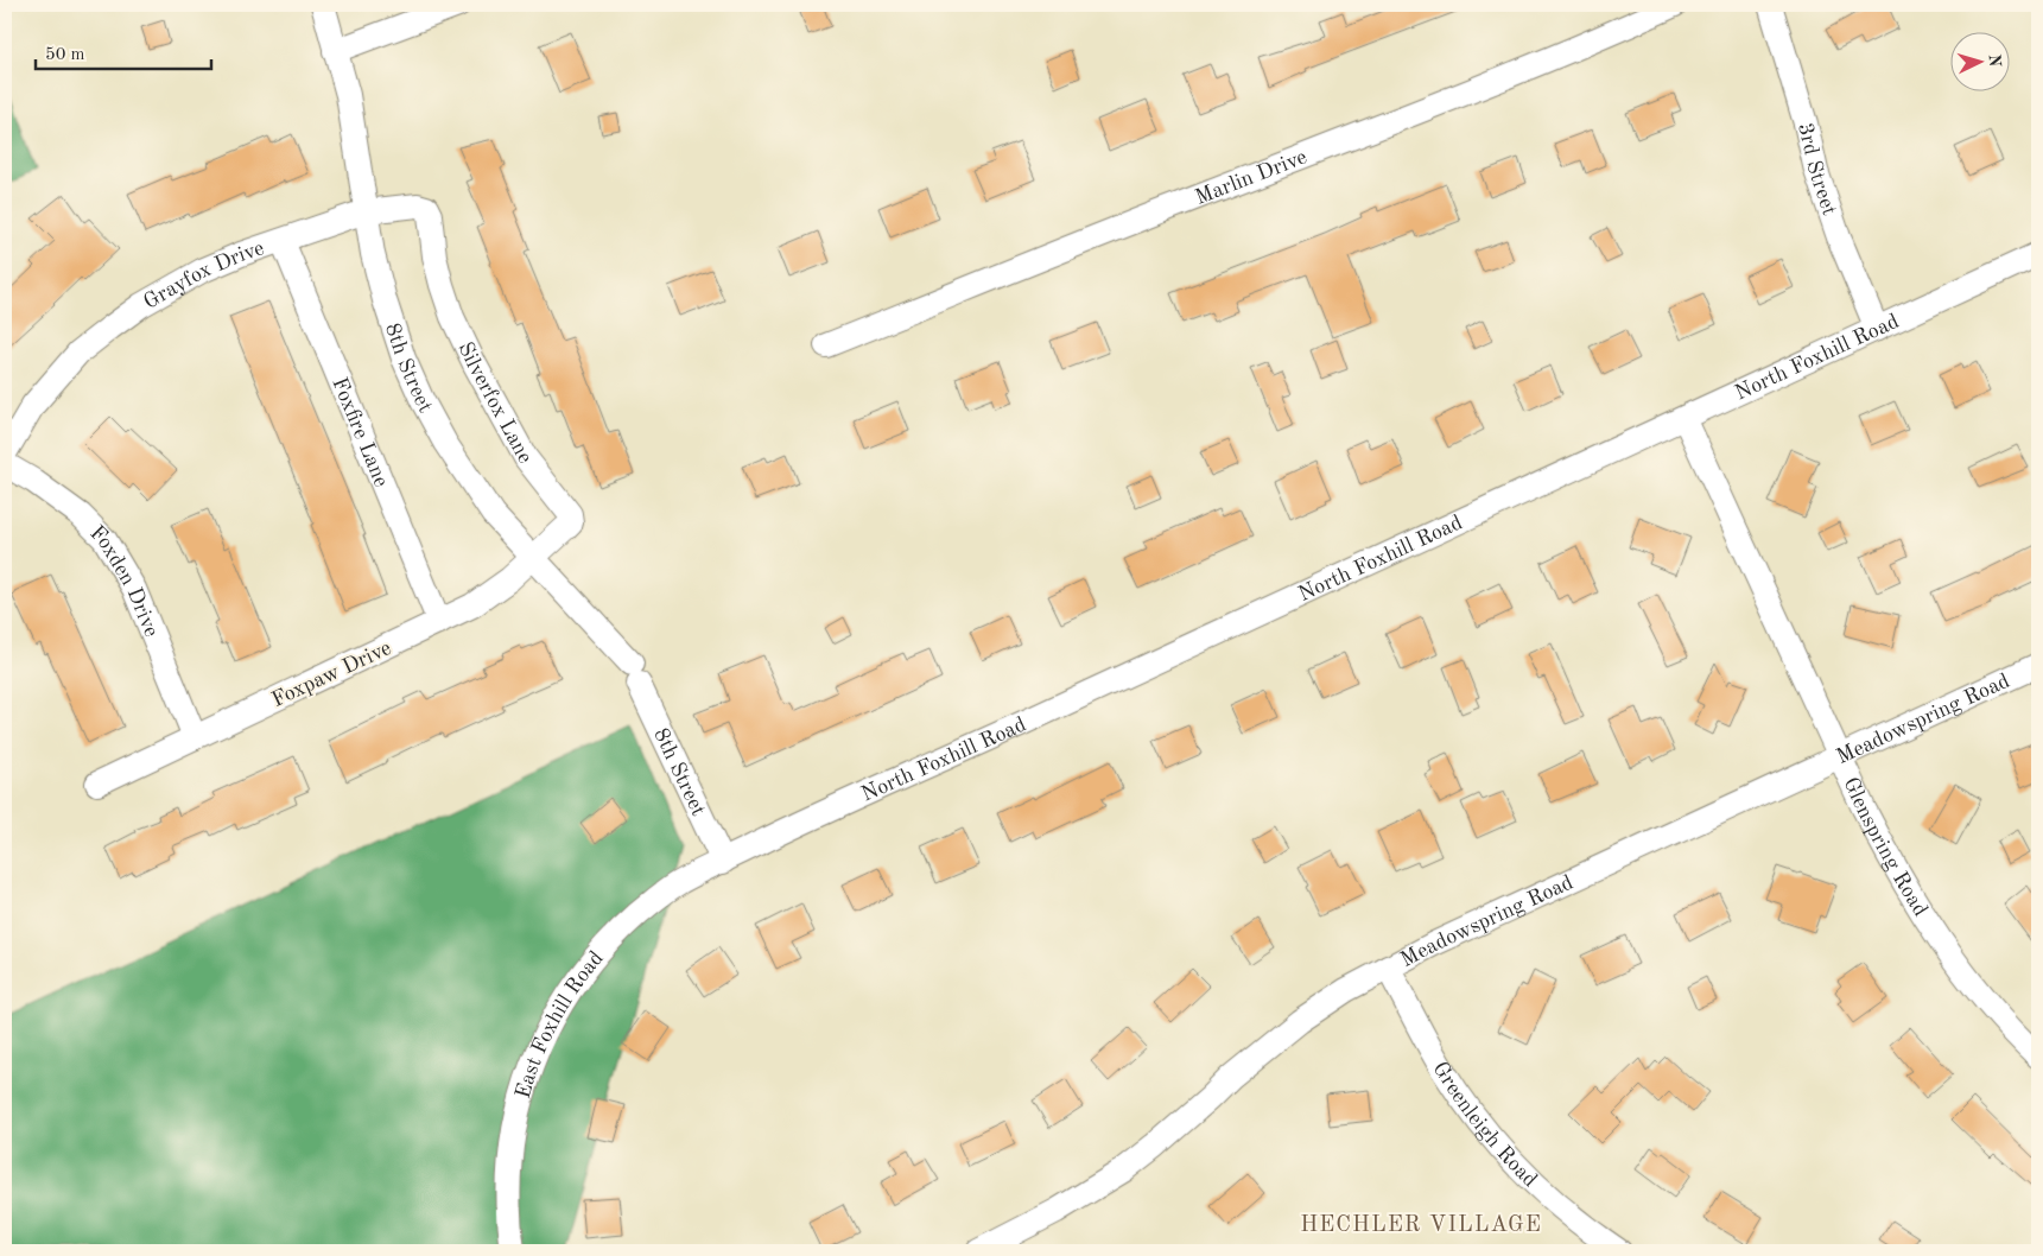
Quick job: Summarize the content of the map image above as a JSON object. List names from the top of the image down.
{
  "streets": {
    "street": [
      "3rd Street",
      "Marlin Drive",
      "Grayfox Drive",
      "North Foxhill Road",
      "8th Street",
      "Silverfox Lane",
      "Foxfire Lane",
      "Foxden Drive",
      "Foxpaw Drive",
      "Meadowspring Road",
      "Glenspring Road",
      "East Foxhill Road",
      "Greenleigh Road"
    ]
  },
  "crossings": [
    ["3rd Street", "North Foxhill Road"],
    ["Grayfox Drive", "8th Street"],
    ["Grayfox Drive", "Silverfox Lane"],
    ["Grayfox Drive", "Foxfire Lane"],
    ["North Foxhill Road", "8th Street"],
    ["North Foxhill Road", "Glenspring Road"],
    ["North Foxhill Road", "East Foxhill Road"],
    ["8th Street", "Foxpaw Drive"],
    ["8th Street", "East Foxhill Road"],
    ["Silverfox Lane", "Foxpaw Drive"],
    ["Foxfire Lane", "Foxpaw Drive"],
    ["Foxden Drive", "Foxpaw Drive"],
    ["Meadowspring Road", "Glenspring Road"],
    ["Meadowspring Road", "Greenleigh Road"]
  ],
  "districts": ["HECHLER VILLAGE"],
  "scale_bar": "50 m",
  "north": "right"
}
